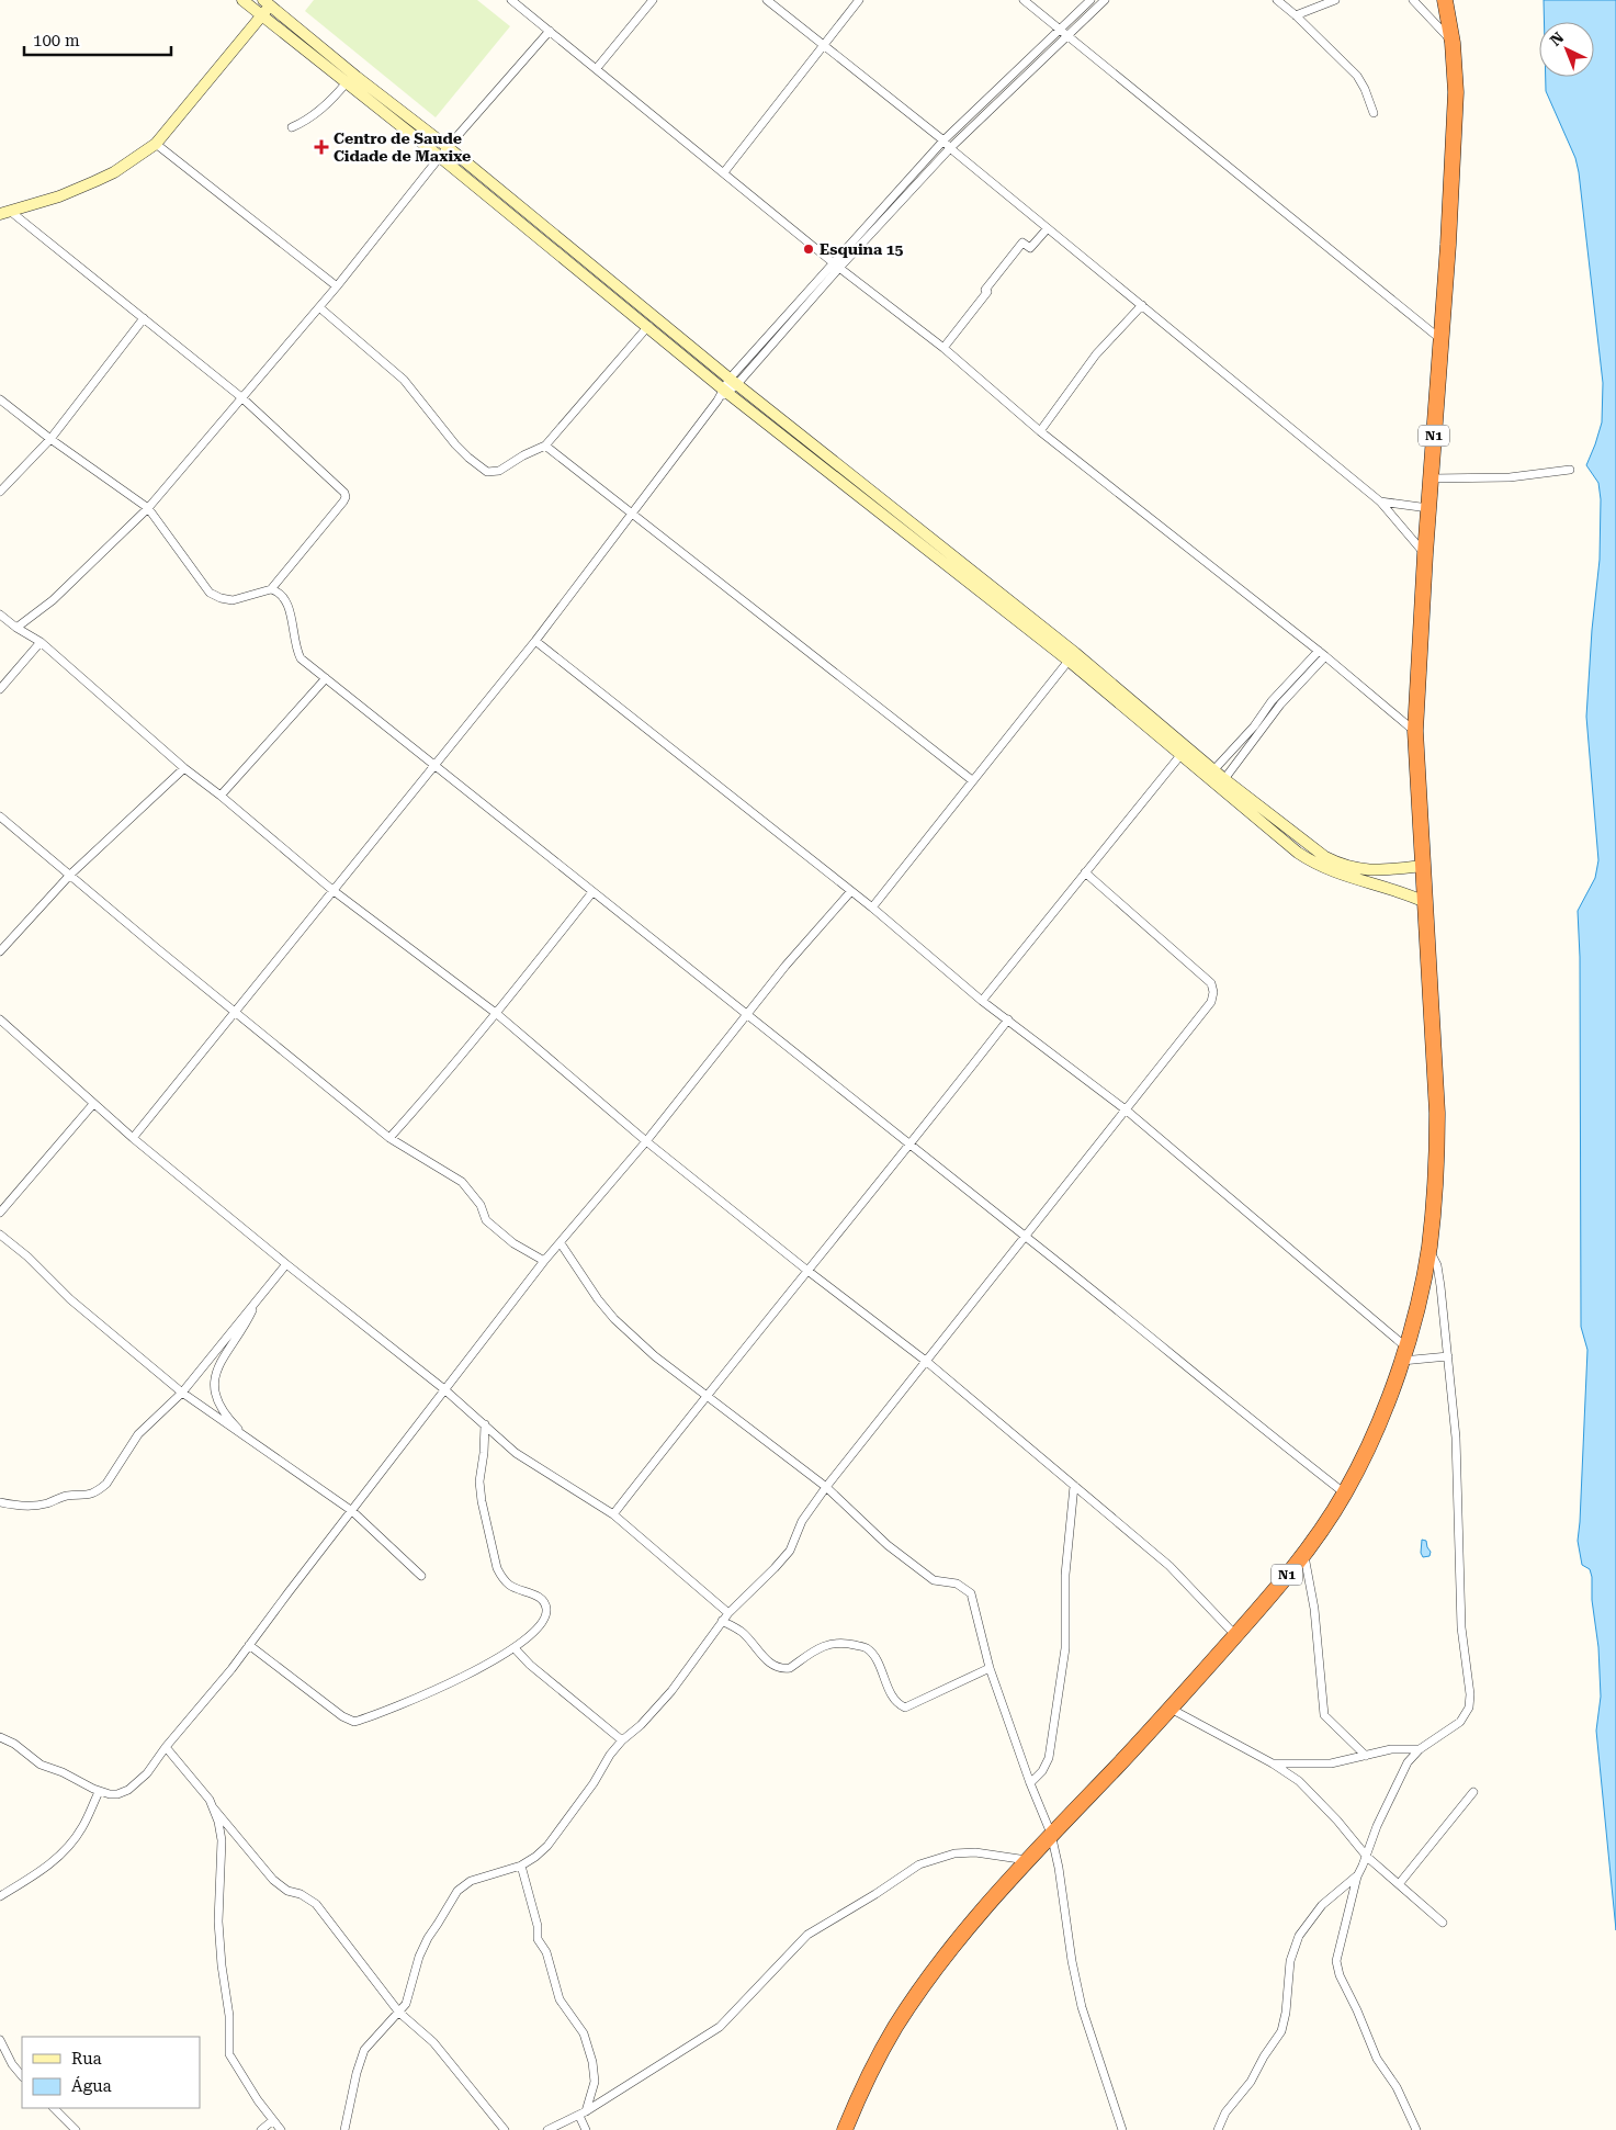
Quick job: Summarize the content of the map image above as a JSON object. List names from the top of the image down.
{
  "streets": {
    "highway": ["N1"]
  },
  "places": {
    "health": ["Centro de Saude Cidade de Maxixe"],
    "other": ["Esquina 15"]
  },
  "legend": ["Rua", "Água"],
  "scale_bar": "100 m",
  "north": "top left"
}
